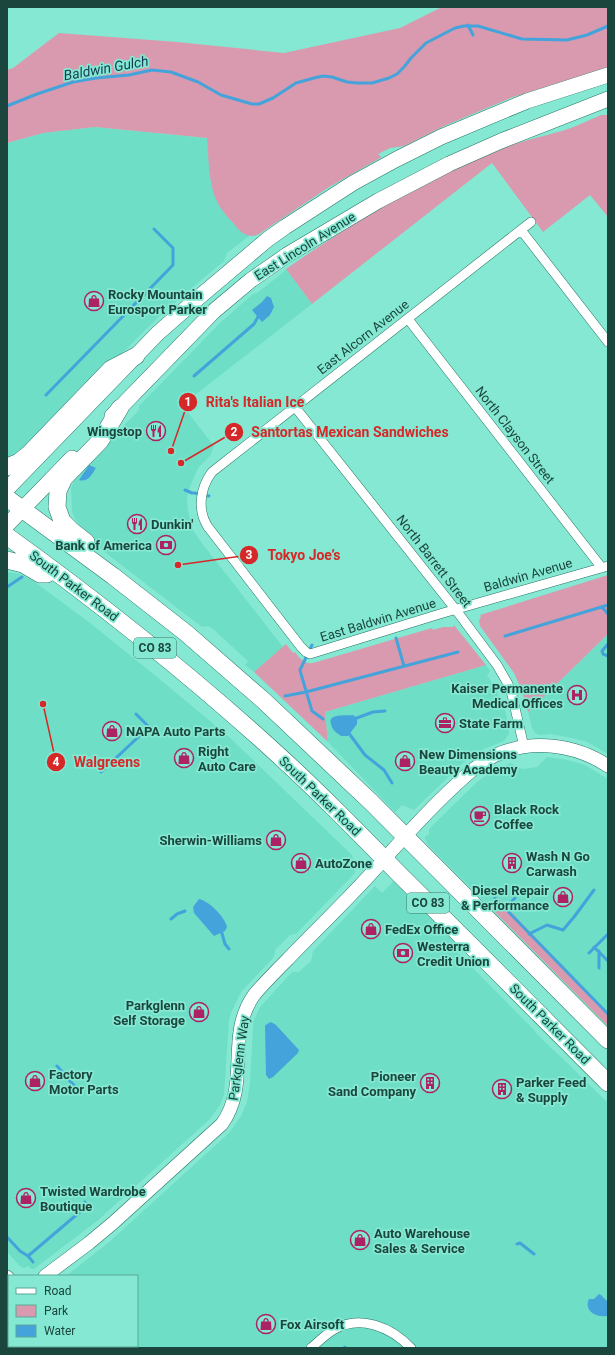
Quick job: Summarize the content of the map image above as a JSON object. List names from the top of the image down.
{
  "streets": {
    "highway": ["South Parker Road", "CO 83"],
    "main road": ["East Lincoln Avenue"],
    "street": [
      "East Alcorn Avenue",
      "North Clayson Street",
      "North Barrett Street",
      "Baldwin Avenue",
      "East Baldwin Avenue",
      "Parkglenn Way"
    ]
  },
  "crossings": [
    ["East Lincoln Avenue", "CO 83"],
    ["East Alcorn Avenue", "North Clayson Street"],
    ["East Alcorn Avenue", "North Barrett Street"],
    ["East Alcorn Avenue", "East Baldwin Avenue"],
    ["North Clayson Street", "Baldwin Avenue"],
    ["North Barrett Street", "Baldwin Avenue"],
    ["North Barrett Street", "East Baldwin Avenue"],
    ["North Barrett Street", "Parkglenn Way"],
    ["Baldwin Avenue", "East Baldwin Avenue"],
    ["South Parker Road", "Parkglenn Way"],
    ["CO 83", "Parkglenn Way"]
  ],
  "water": ["Baldwin Gulch"],
  "places": {
    "shop": [
      "Rocky Mountain Eurosport Parker",
      "NAPA Auto Parts",
      "Right Auto Care",
      "New Dimensions Beauty Academy",
      "Sherwin-Williams",
      "AutoZone",
      "Diesel Repair & Performance",
      "FedEx Office",
      "Parkglenn Self Storage",
      "Factory Motor Parts",
      "Twisted Wardrobe Boutique",
      "Auto Warehouse Sales & Service",
      "Fox Airsoft"
    ],
    "restaurant": ["Wingstop", "Dunkin'"],
    "other": [
      "Rita's Italian Ice",
      "Santortas Mexican Sandwiches",
      "Tokyo Joe’s",
      "Walgreens"
    ],
    "bank": ["Bank of America", "Westerra Credit Union"],
    "hospital": ["Kaiser Permanente Medical Offices"],
    "office": ["State Farm"],
    "cafe": ["Black Rock Coffee"],
    "building": ["Wash N Go Carwash", "Pioneer Sand Company", "Parker Feed & Supply"]
  },
  "legend": ["Road", "Park", "Water"]
}
